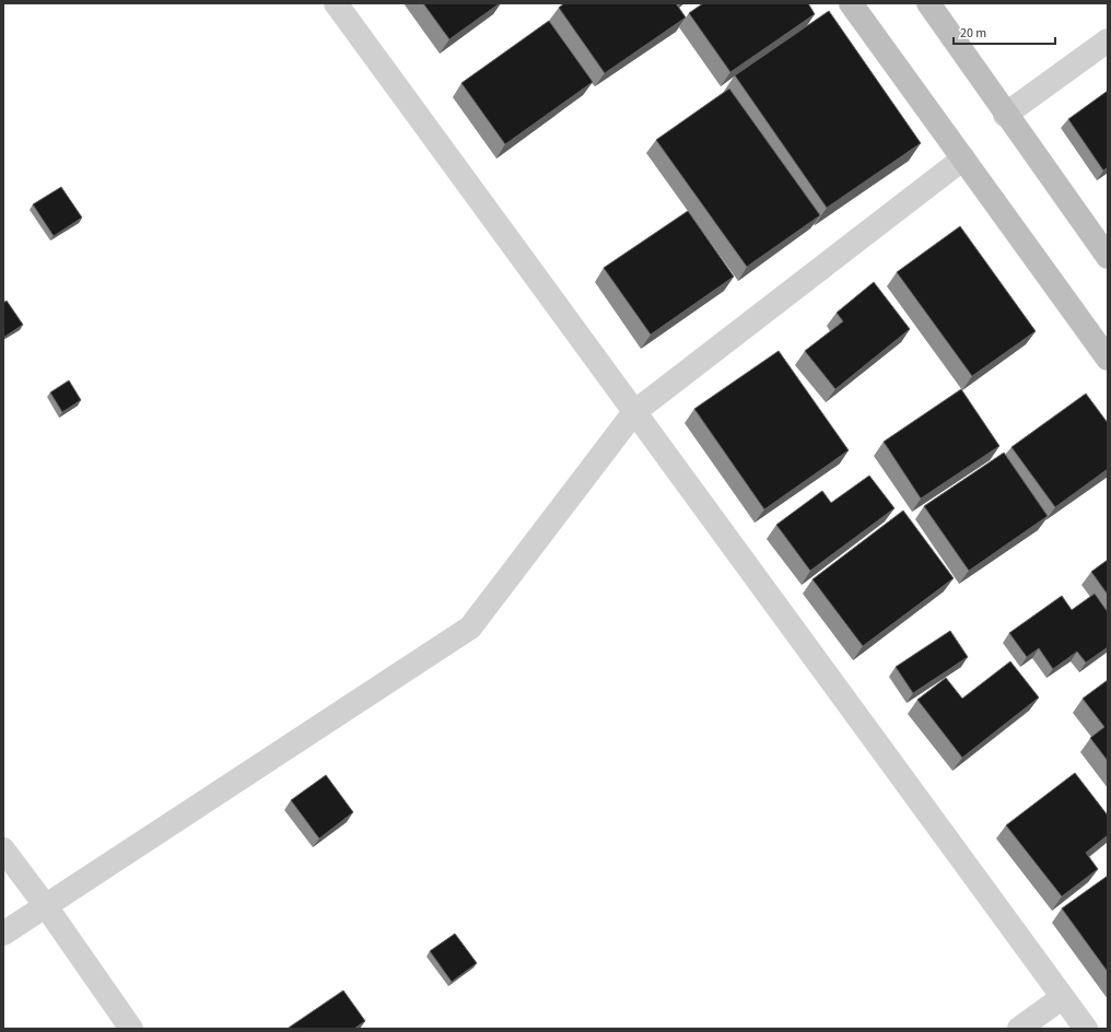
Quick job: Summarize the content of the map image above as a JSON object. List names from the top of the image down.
{
  "scale_bar": "20 m"
}
